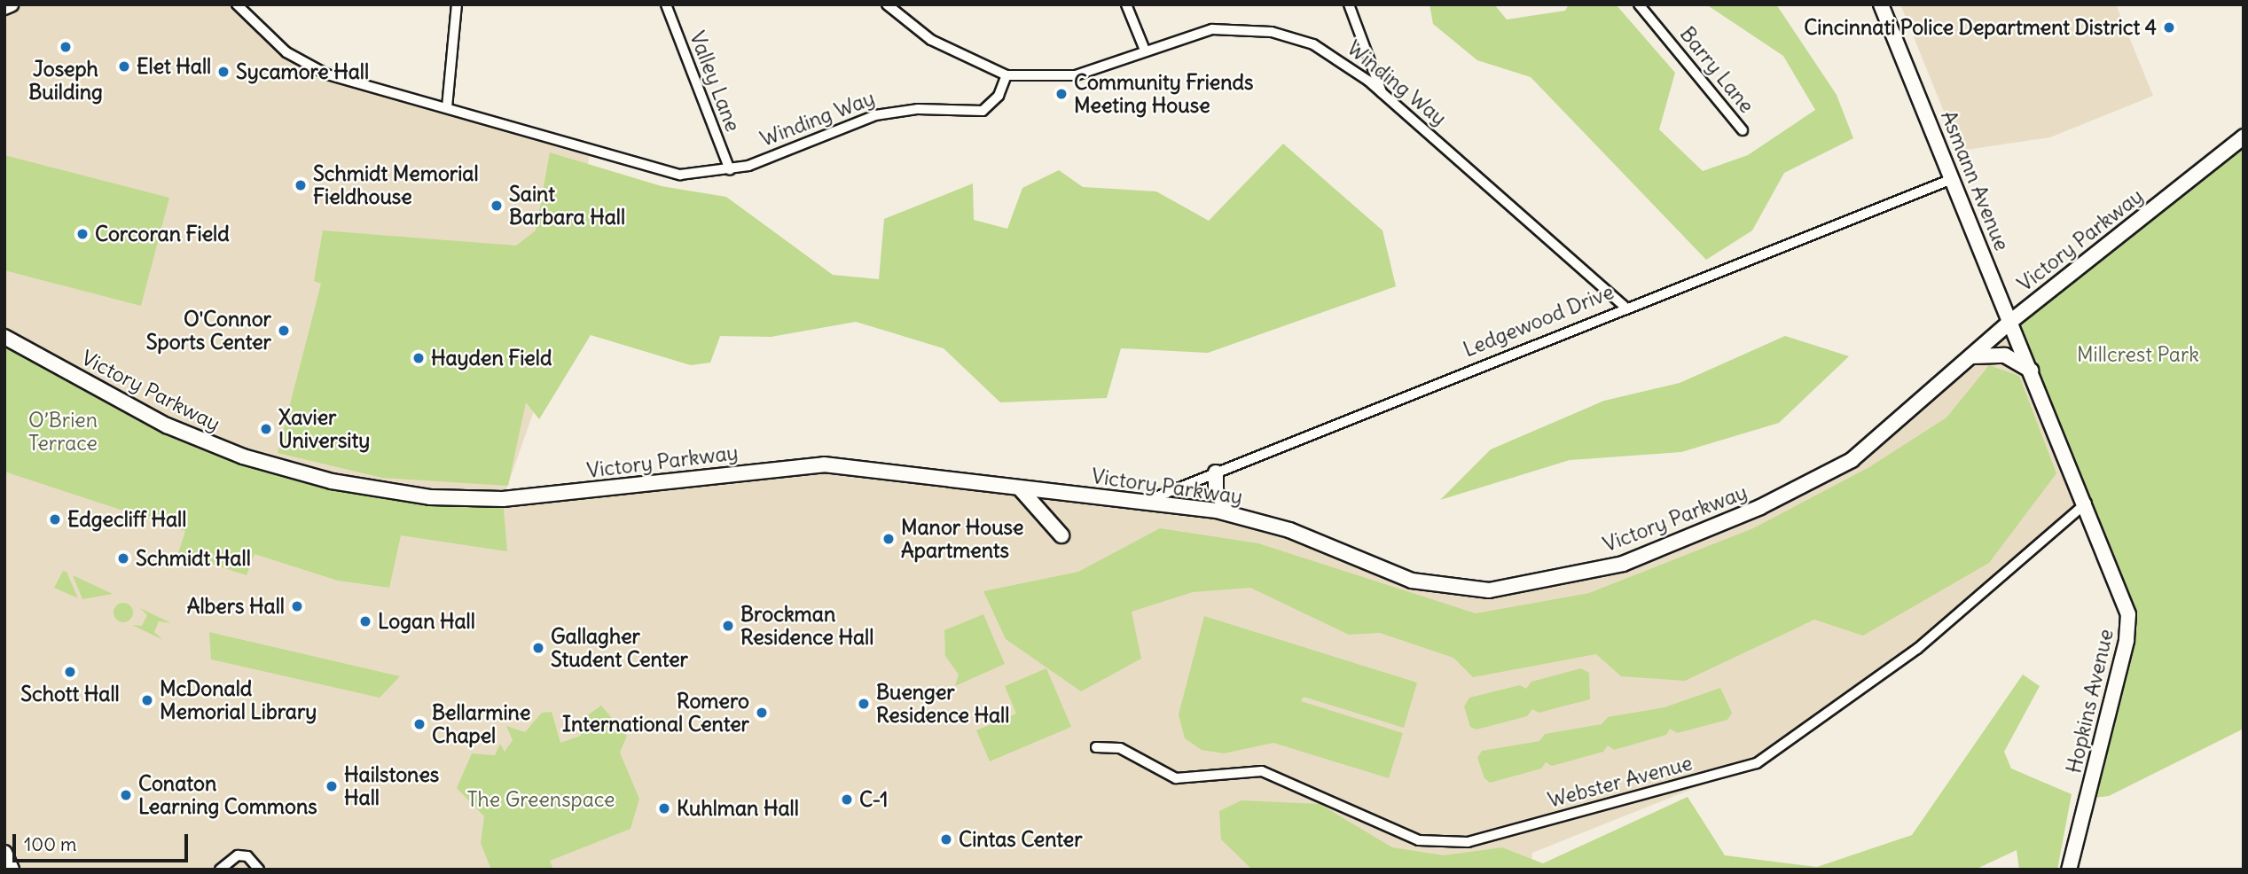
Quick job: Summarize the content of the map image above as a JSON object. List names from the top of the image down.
{
  "streets": {
    "street": [
      "Barry Lane",
      "Valley Lane",
      "Winding Way",
      "Asmann Avenue",
      "Victory Parkway",
      "Ledgewood Drive",
      "Hopkins Avenue",
      "Webster Avenue"
    ]
  },
  "crossings": [
    ["Valley Lane", "Winding Way"],
    ["Winding Way", "Ledgewood Drive"],
    ["Asmann Avenue", "Victory Parkway"],
    ["Asmann Avenue", "Ledgewood Drive"],
    ["Asmann Avenue", "Hopkins Avenue"],
    ["Victory Parkway", "Ledgewood Drive"],
    ["Hopkins Avenue", "Webster Avenue"]
  ],
  "parks": ["Millcrest Park", "O’Brien Terrace", "The Greenspace"],
  "places": [
    "Cincinnati Police Department District 4",
    "Joseph Building",
    "Elet Hall",
    "Sycamore Hall",
    "Community Friends Meeting House",
    "Schmidt Memorial Fieldhouse",
    "Saint Barbara Hall",
    "Corcoran Field",
    "O'Connor Sports Center",
    "Hayden Field",
    "Xavier University",
    "Edgecliff Hall",
    "Manor House Apartments",
    "Schmidt Hall",
    "Albers Hall",
    "Logan Hall",
    "Brockman Residence Hall",
    "Gallagher Student Center",
    "Schott Hall",
    "McDonald Memorial Library",
    "Buenger Residence Hall",
    "Romero International Center",
    "Bellarmine Chapel",
    "Hailstones Hall",
    "Conaton Learning Commons",
    "C-1",
    "Kuhlman Hall",
    "Cintas Center"
  ],
  "scale_bar": "100 m"
}
